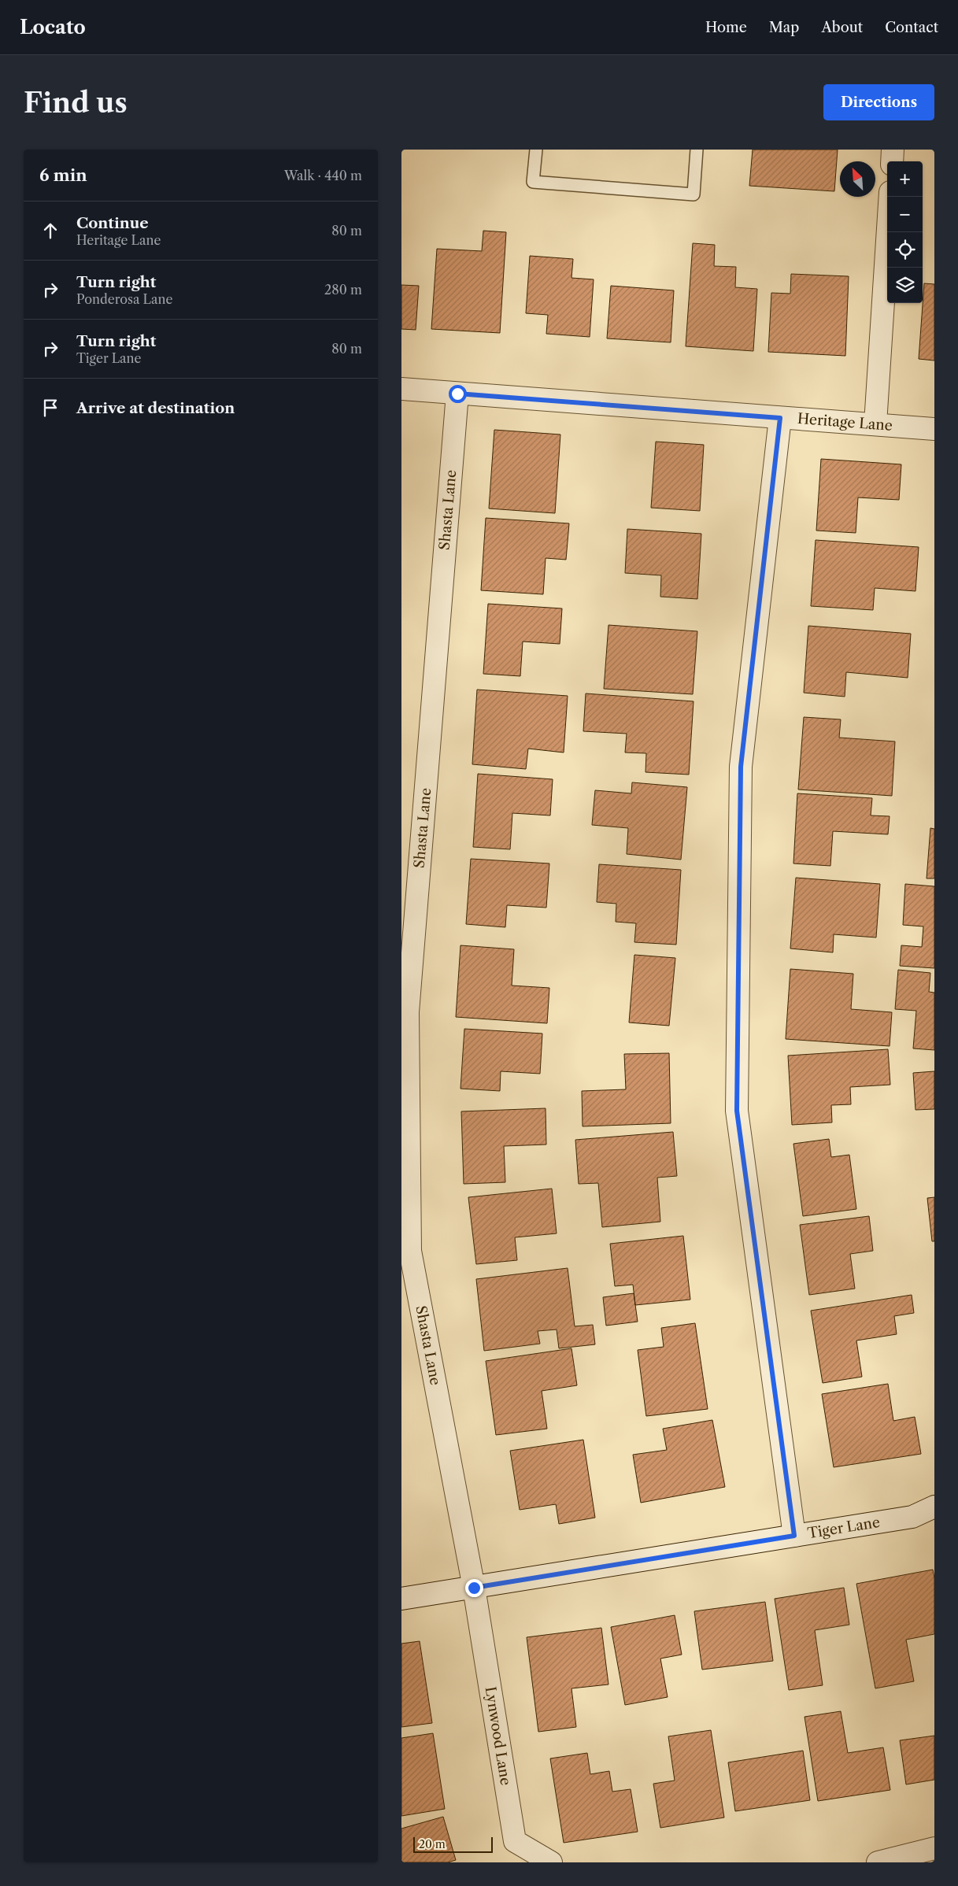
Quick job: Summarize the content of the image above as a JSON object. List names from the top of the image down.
{
  "streets": {
    "street": [
      "Heritage Lane",
      "Shasta Lane",
      "Tiger Lane",
      "Lynwood Lane"
    ]
  },
  "crossings": [
    ["Heritage Lane", "Shasta Lane"],
    ["Shasta Lane", "Tiger Lane"],
    ["Shasta Lane", "Lynwood Lane"],
    ["Tiger Lane", "Lynwood Lane"]
  ],
  "scale_bar": "20 m",
  "north": "top left",
  "page": {
    "header": "Locato",
    "nav": [
      "Home",
      "Map",
      "About",
      "Contact"
    ],
    "buttons": "Directions",
    "title": "Find us",
    "heading": ["6 min", "Walk · 440 m"],
    "map_buttons": ["+", "−"],
    "list": [
      ["Continue", "Heritage Lane", "80 m"],
      ["Turn right", "Ponderosa Lane", "280 m"],
      ["Turn right", "Tiger Lane", "80 m"],
      "Arrive at destination"
    ],
    "scale": "20 m"
  }
}
